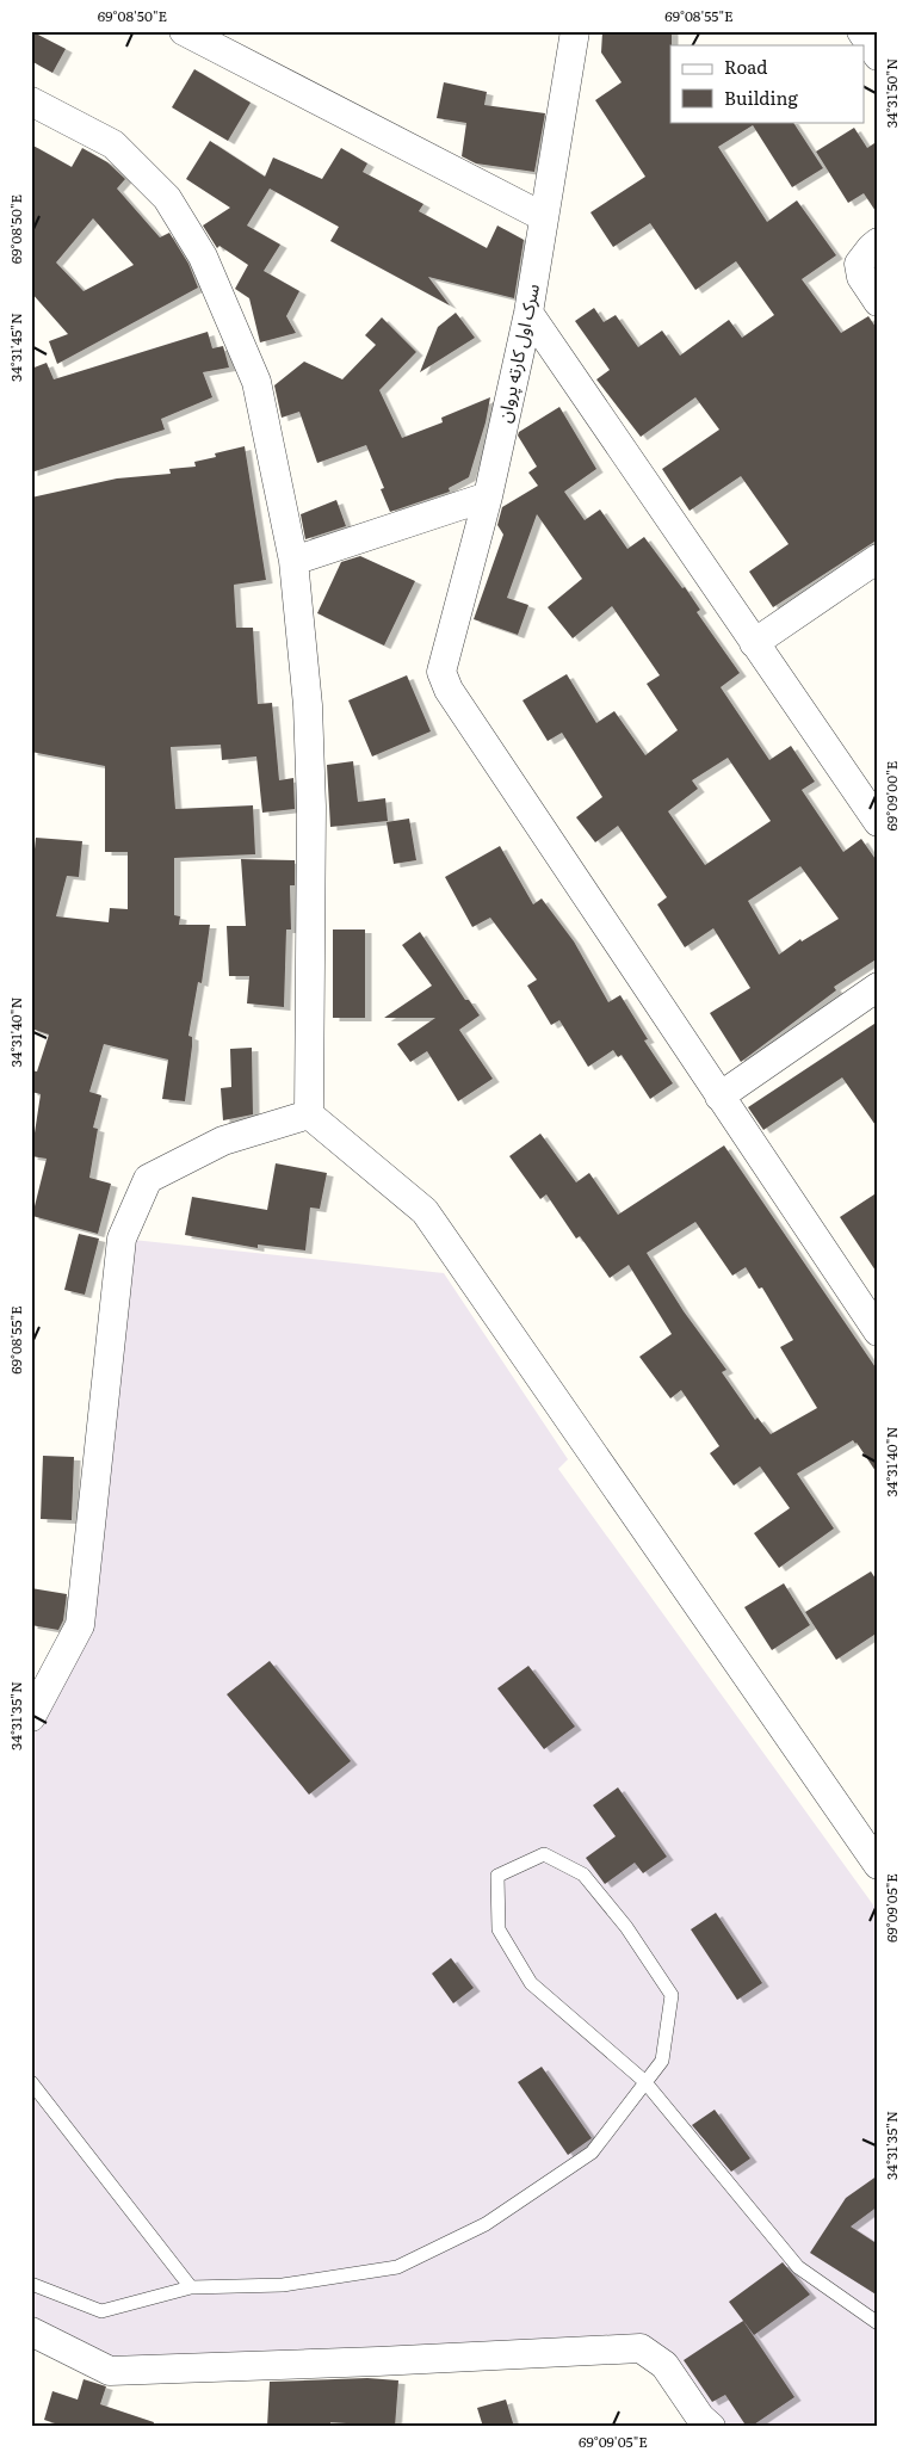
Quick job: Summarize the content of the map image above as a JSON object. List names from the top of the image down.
{
  "streets": {
    "street": ["سرک اول کارته پروان"]
  },
  "legend": ["Road", "Building"],
  "coordinates": [
    "69°08'50\"E",
    "69°08'55\"E",
    "34°31'50\"N",
    "34°31'45\"N",
    "69°09'00\"E",
    "34°31'40\"N",
    "34°31'35\"N",
    "69°09'05\"E"
  ]
}
